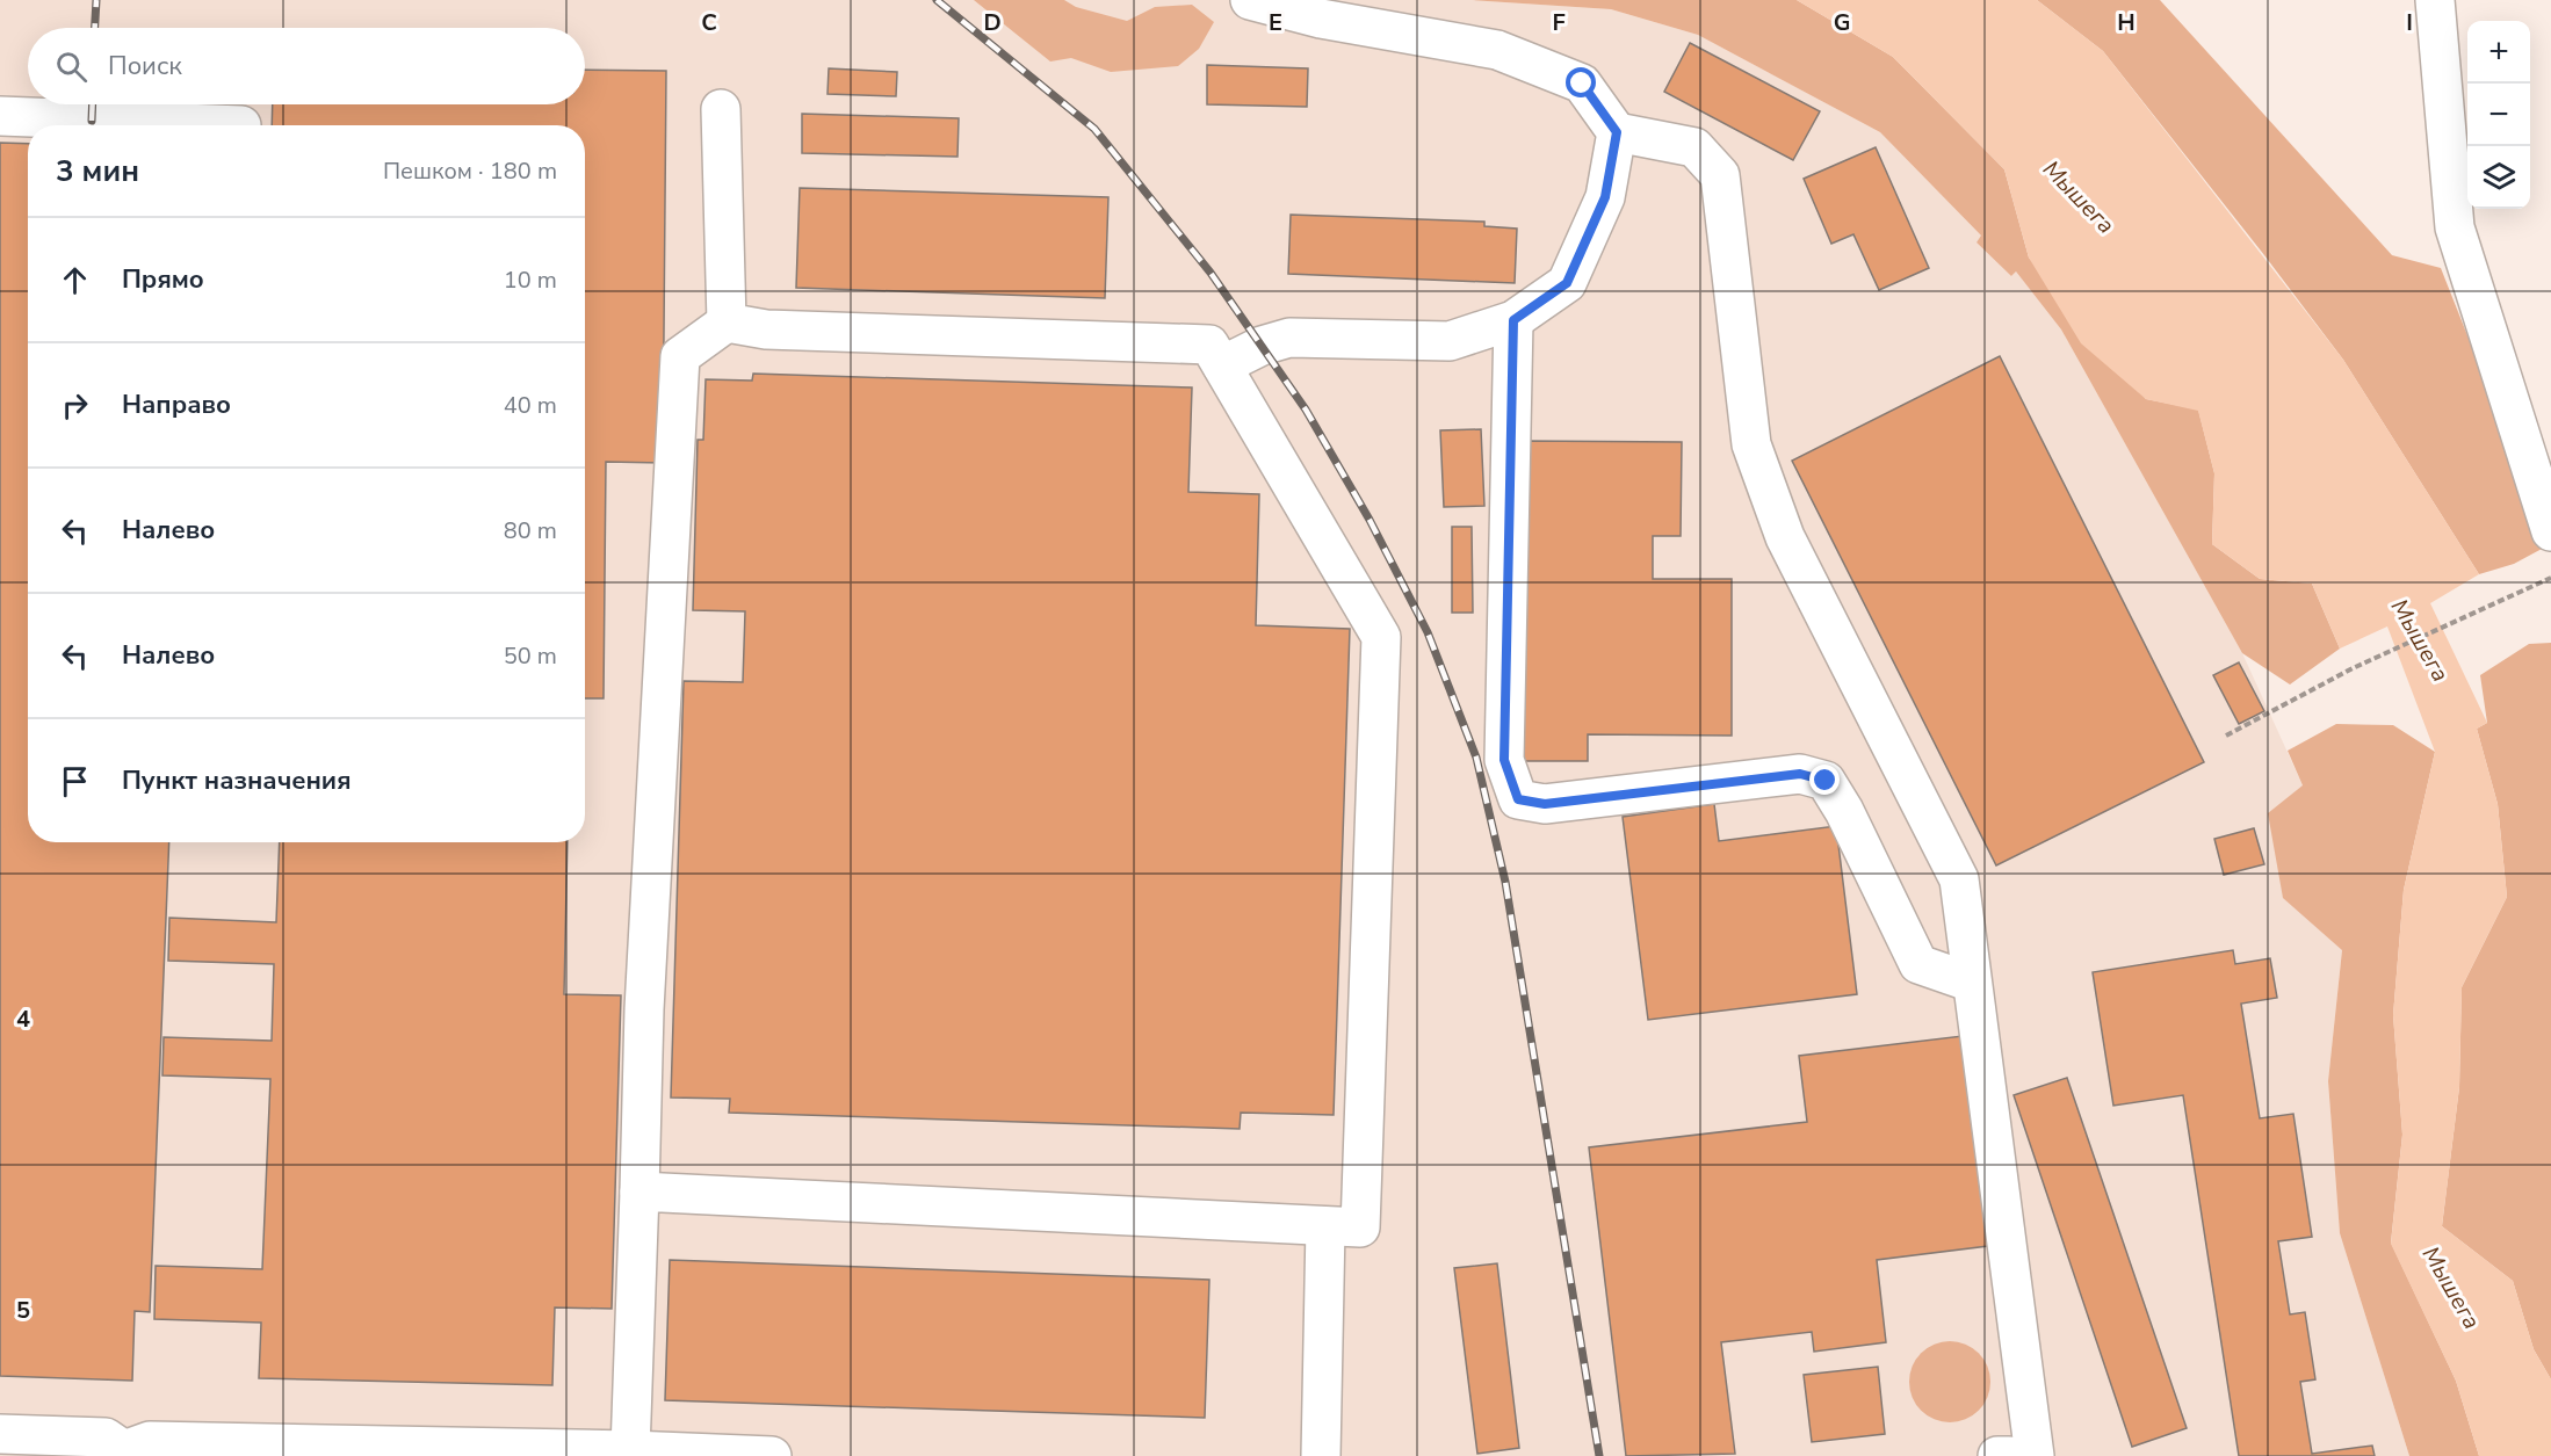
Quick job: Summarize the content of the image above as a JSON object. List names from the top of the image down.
{
  "water": ["Мышега"],
  "page": {
    "map_buttons": ["+", "−"],
    "search": "Поиск",
    "heading": ["3 мин", "Пешком · 180 m"],
    "list": [
      ["Прямо", "10 m"],
      ["Направо", "40 m"],
      ["Налево", "80 m"],
      ["Налево", "50 m"],
      "Пункт назначения"
    ]
  },
  "grid": {
    "columns": [
      "C",
      "D",
      "E",
      "F",
      "G",
      "H",
      "I"
    ],
    "rows": ["4", "5"]
  }
}
